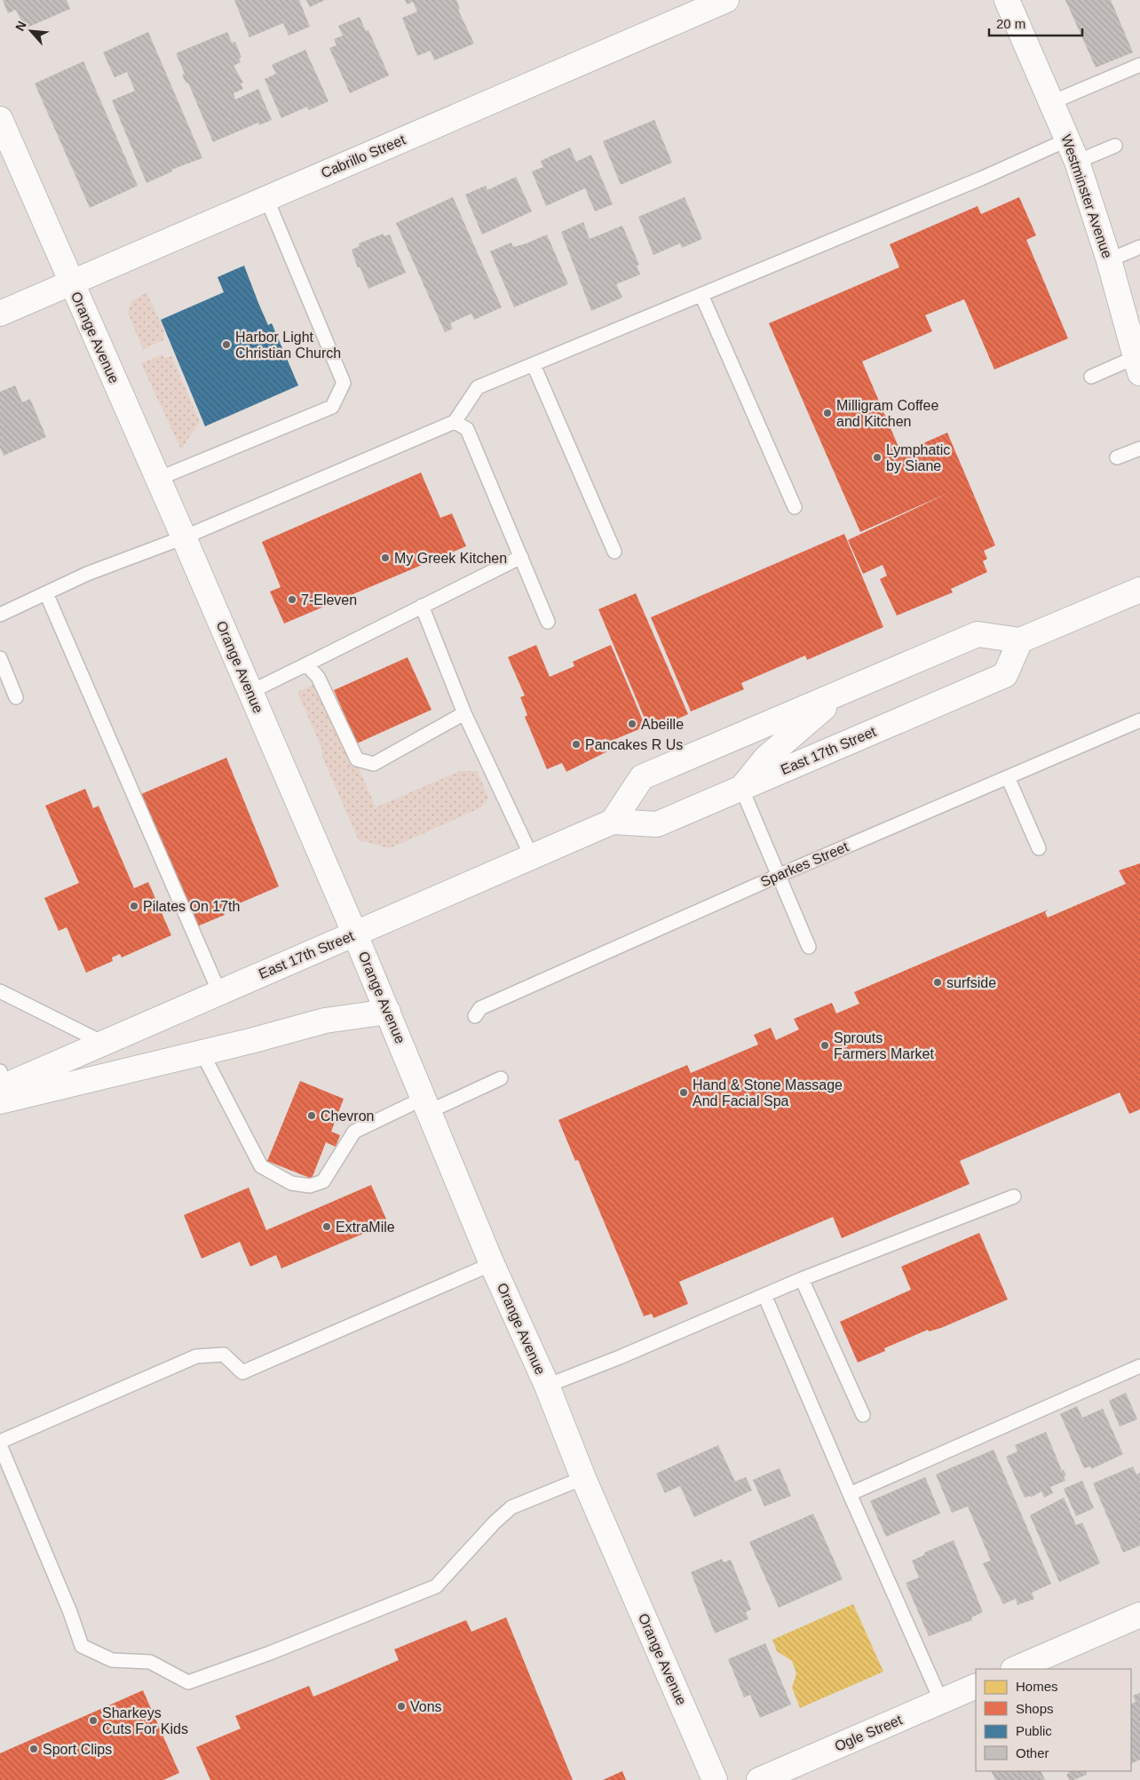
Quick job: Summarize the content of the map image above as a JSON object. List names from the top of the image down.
{
  "streets": {
    "street": [
      "Cabrillo Street",
      "Westminster Avenue",
      "Orange Avenue",
      "East 17th Street",
      "Ogle Street"
    ],
    "lane": ["Sparkes Street"]
  },
  "crossings": [
    ["Cabrillo Street", "Orange Avenue"],
    ["Orange Avenue", "East 17th Street"]
  ],
  "places": [
    "Harbor Light Christian Church",
    "Milligram Coffee and Kitchen",
    "Lymphatic by Siane",
    "My Greek Kitchen",
    "7-Eleven",
    "Abeille",
    "Pancakes R Us",
    "Pilates On 17th",
    "surfside",
    "Sprouts Farmers Market",
    "Hand & Stone Massage And Facial Spa",
    "Chevron",
    "ExtraMile",
    "Vons",
    "Sharkeys Cuts For Kids",
    "Sport Clips"
  ],
  "legend": [
    "Homes",
    "Shops",
    "Public",
    "Other"
  ],
  "scale_bar": "20 m",
  "north": "top left"
}
